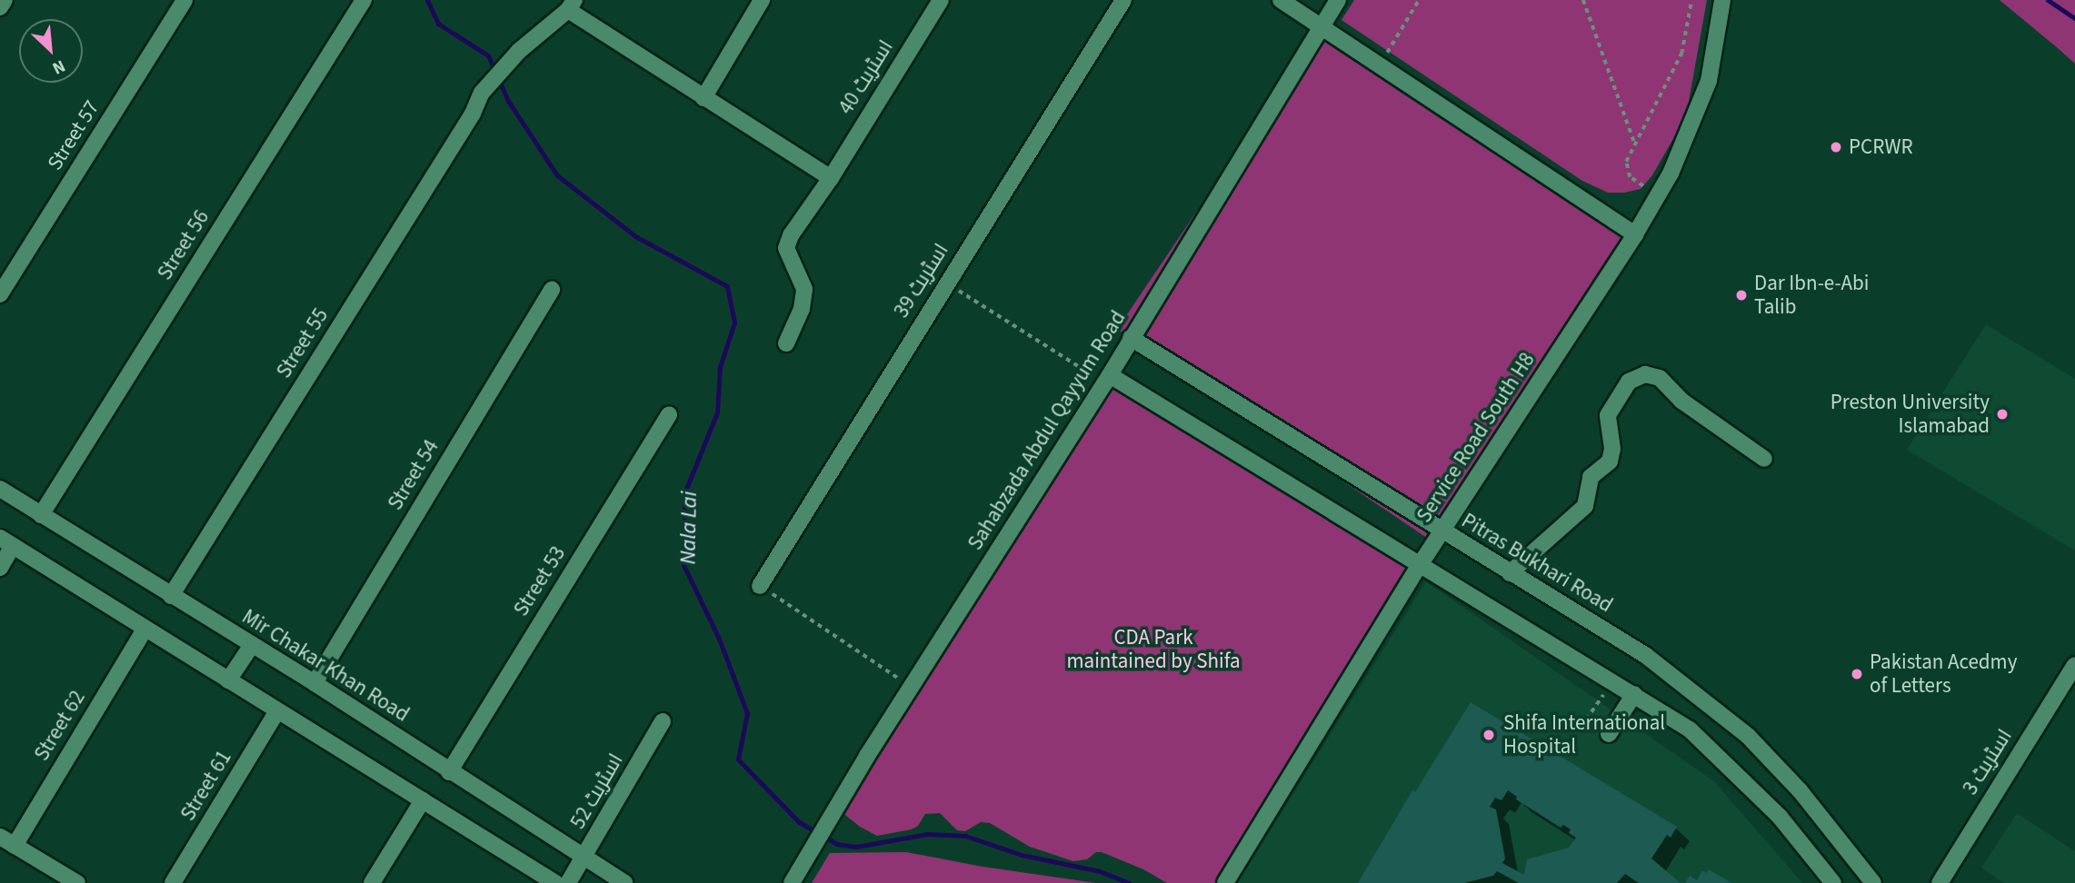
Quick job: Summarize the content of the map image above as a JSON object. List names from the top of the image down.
{
  "streets": {
    "street": [
      "اسٹریٹ 40",
      "Street 57",
      "Street 56",
      "اسٹریٹ 39",
      "Street 55",
      "Sahabzada Abdul Qayyum Road",
      "Service Road South H8",
      "Street 54",
      "Pitras Bukhari Road",
      "Street 53",
      "Mir Chakar Khan Road",
      "Street 62",
      "اسٹریٹ 3",
      "Street 61",
      "اسٹریٹ 52"
    ]
  },
  "crossings": [
    ["Street 56", "Mir Chakar Khan Road"],
    ["Street 55", "Mir Chakar Khan Road"],
    ["Sahabzada Abdul Qayyum Road", "Pitras Bukhari Road"],
    ["Service Road South H8", "Pitras Bukhari Road"],
    ["Street 54", "Mir Chakar Khan Road"],
    ["Street 53", "Mir Chakar Khan Road"],
    ["Mir Chakar Khan Road", "اسٹریٹ 52"]
  ],
  "water": ["Nala Lai"],
  "parks": ["CDA Park maintained by Shifa"],
  "places": [
    "PCRWR",
    "Dar Ibn-e-Abi Talib",
    "Preston University Islamabad",
    "Pakistan Acedmy of Letters",
    "Shifa International Hospital"
  ],
  "north": "bottom right"
}
